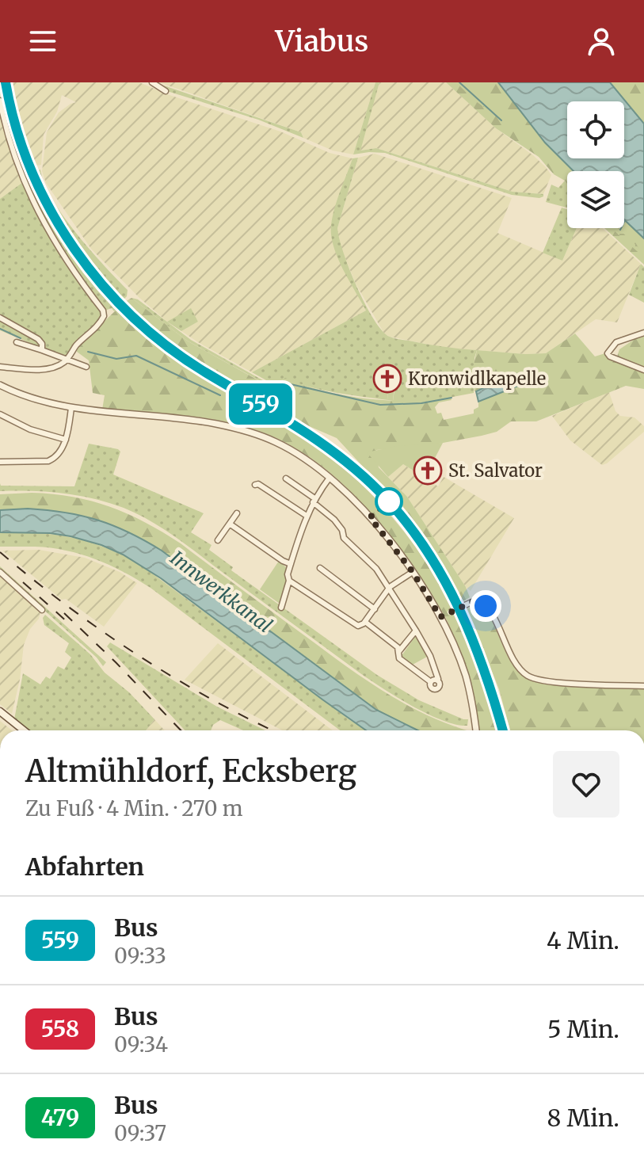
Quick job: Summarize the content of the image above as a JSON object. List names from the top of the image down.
{
  "water": ["Innwerkkanal"],
  "places": {
    "church": ["Kronwidlkapelle", "St. Salvator"]
  },
  "lines": ["bus line 559"],
  "page": {
    "header": "Viabus",
    "on_map": "559",
    "heading": [
      ["Altmühldorf, Ecksberg", "Zu Fuß · 4 Min. · 270 m"],
      "Abfahrten"
    ],
    "list": [
      {
        "mark": "559",
        "name": "Bus",
        "note": "09:33",
        "value": "4 Min."
      },
      {
        "mark": "558",
        "name": "Bus",
        "note": "09:34",
        "value": "5 Min."
      },
      {
        "mark": "479",
        "name": "Bus",
        "note": "09:37",
        "value": "8 Min."
      }
    ]
  }
}
